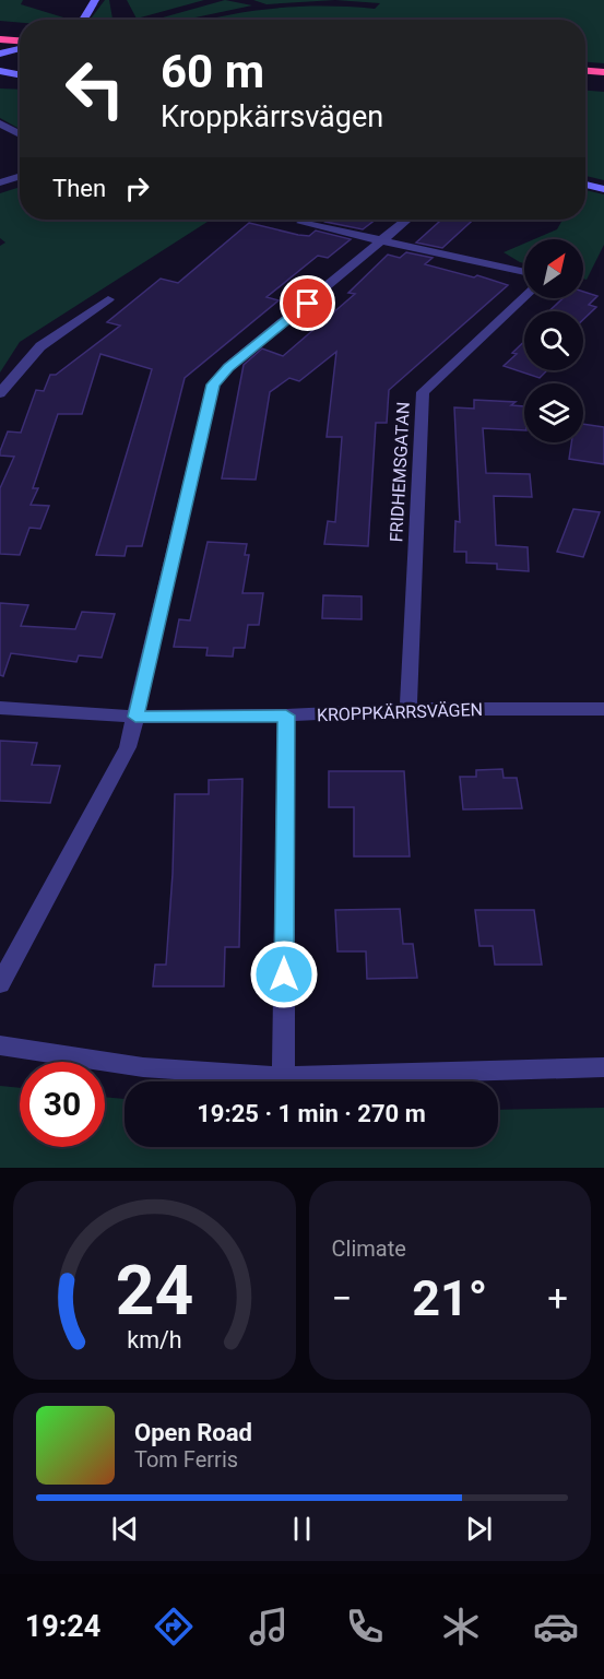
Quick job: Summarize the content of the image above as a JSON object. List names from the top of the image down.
{
  "streets": {
    "street": ["FRIDHEMSGATAN", "KROPPKÄRRSVÄGEN"]
  },
  "crossings": [
    ["FRIDHEMSGATAN", "KROPPKÄRRSVÄGEN"]
  ],
  "north": "top right",
  "page": {
    "turn": ["60 m", "Kroppkärrsvägen"],
    "then": "Then",
    "limit": "30",
    "trip": "19:25 · 1 min · 270 m",
    "tile": "Climate",
    "heat": ["−", "21°", "+"],
    "song": ["Open Road", "Tom Ferris"],
    "tabs": "19:24",
    "gauge": ["24", "km/h"]
  }
}
